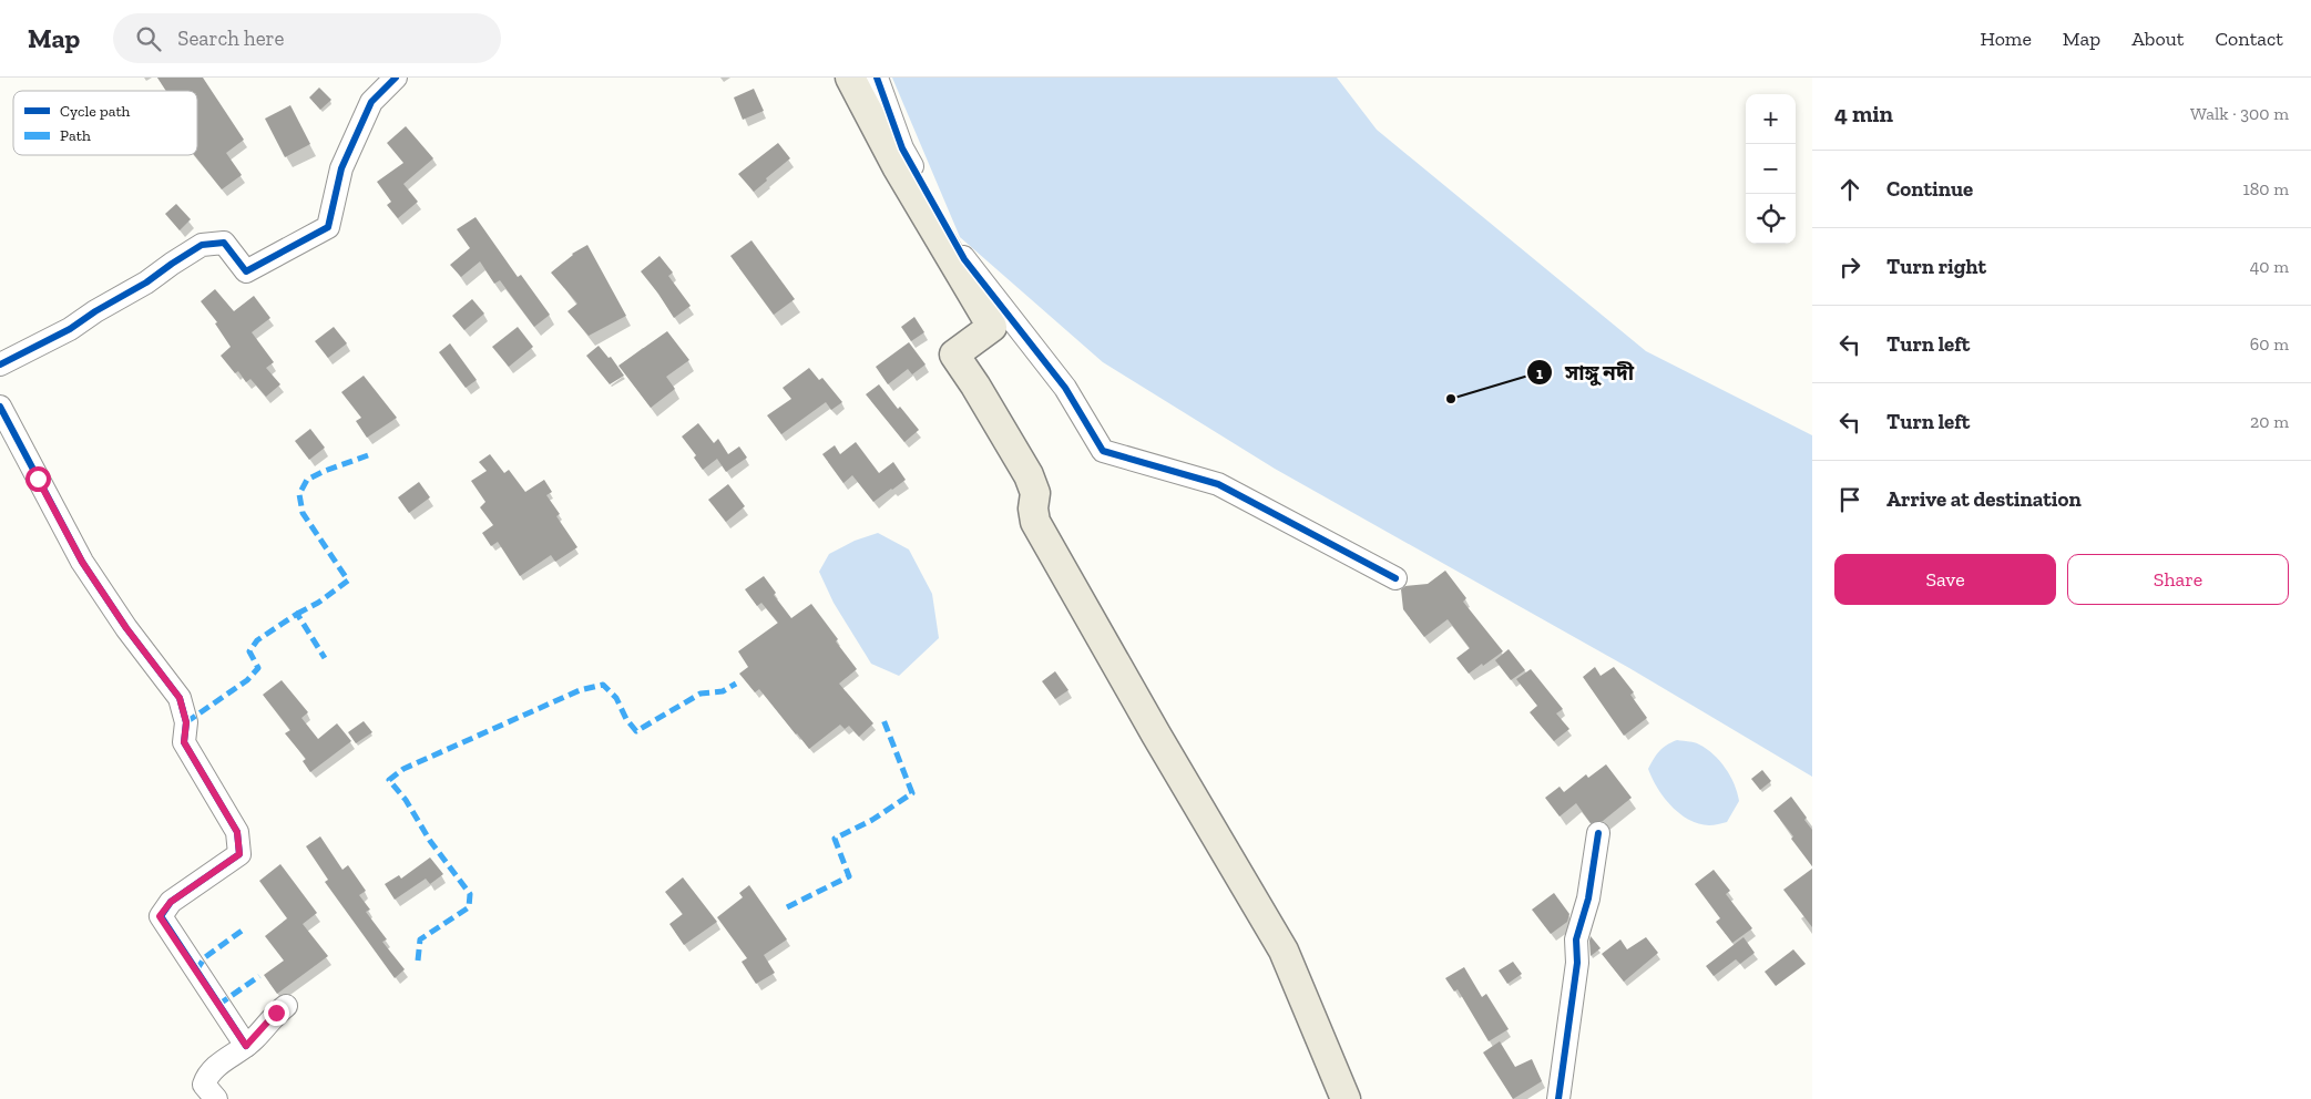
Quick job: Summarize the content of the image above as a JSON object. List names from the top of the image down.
{
  "places": ["সাঙ্গু নদী"],
  "legend": ["Cycle path", "Path"],
  "page": {
    "header": "Map",
    "search": "Search here",
    "nav": [
      "Home",
      "Map",
      "About",
      "Contact"
    ],
    "heading": ["4 min", "Walk · 300 m"],
    "map_buttons": ["+", "−"],
    "list": [
      ["Continue", "180 m"],
      ["Turn right", "40 m"],
      ["Turn left", "60 m"],
      ["Turn left", "20 m"],
      "Arrive at destination"
    ],
    "buttons": ["Save", "Share"]
  }
}
